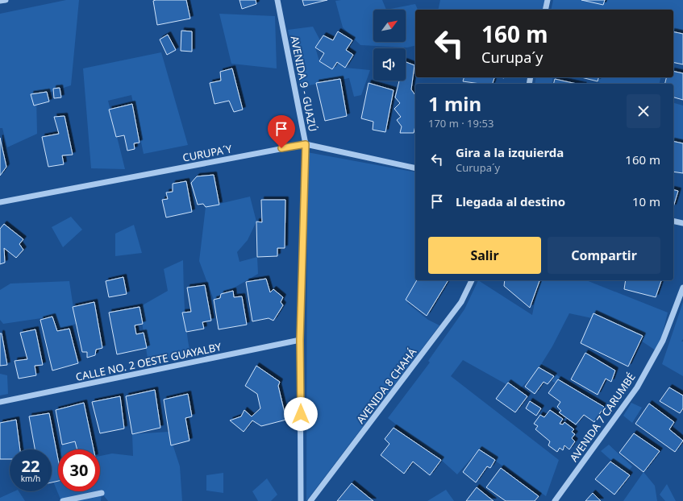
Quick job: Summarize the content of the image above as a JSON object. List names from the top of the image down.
{
  "streets": {
    "street": [
      "AVENIDA 9 - GUAZÚ",
      "CURUPA´Y",
      "CALLE NO. 2 OESTE GUAYALBY",
      "AVENIDA 8 CHAHÁ",
      "AVENIDA 7 CARUMBÉ"
    ]
  },
  "crossings": [
    ["AVENIDA 9 - GUAZÚ", "CURUPA´Y"],
    ["AVENIDA 9 - GUAZÚ", "CALLE NO. 2 OESTE GUAYALBY"]
  ],
  "north": "top right",
  "page": {
    "turn": ["160 m", "Curupa´y"],
    "heading": ["1 min", "170 m · 19:53"],
    "list": [
      {
        "name": "Gira a la izquierda",
        "note": "Curupa´y",
        "value": "160 m"
      },
      {
        "name": "Llegada al destino",
        "value": "10 m"
      }
    ],
    "buttons": ["Salir", "Compartir"],
    "speed": "22 km/h",
    "limit": "30"
  }
}
